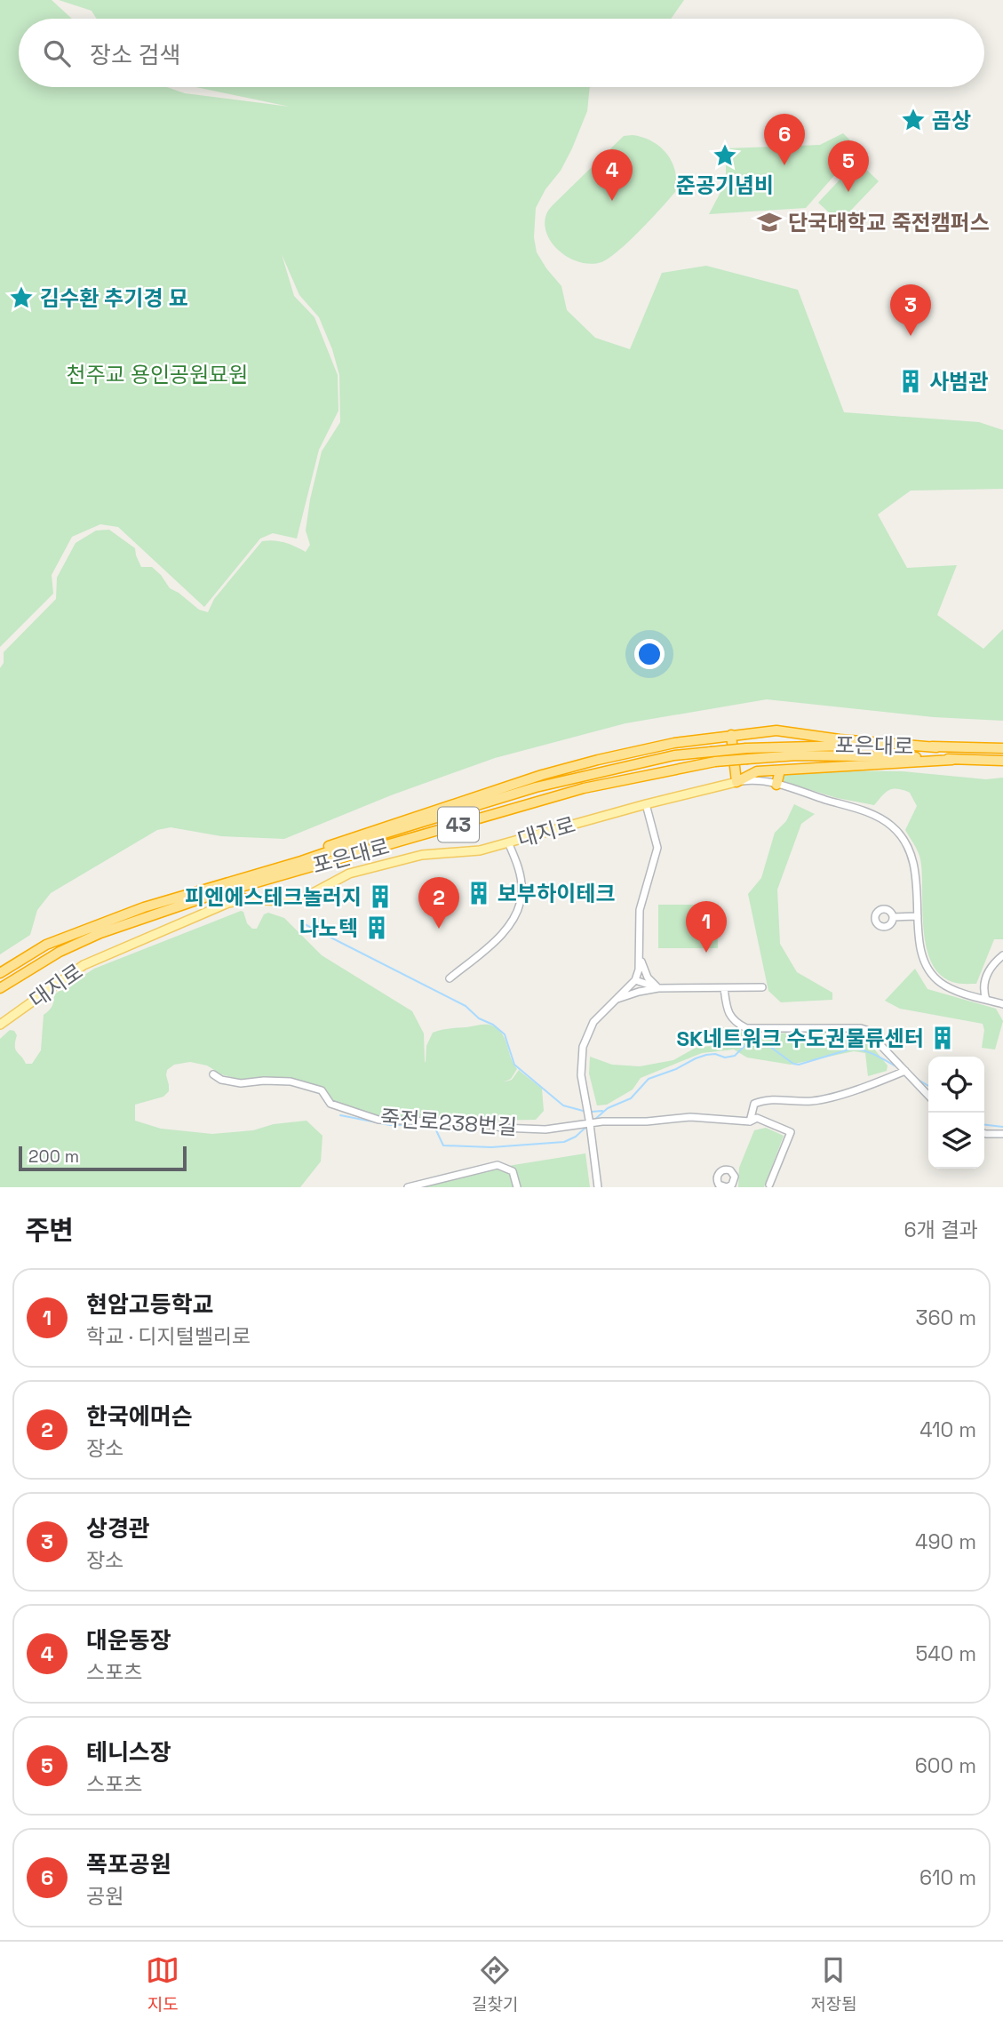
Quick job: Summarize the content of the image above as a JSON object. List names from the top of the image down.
{
  "streets": {
    "highway": ["포은대로", "43"],
    "main road": ["대지로"],
    "street": ["죽전로238번길"]
  },
  "parks": ["천주교 용인공원묘원"],
  "places": {
    "place": ["곰상", "준공기념비", "김수환 추기경 묘"],
    "school or university": ["단국대학교 죽전캠퍼스"],
    "building": [
      "사범관",
      "보부하이테크",
      "피엔에스테크놀러지",
      "나노텍",
      "SK네트워크 수도권물류센터"
    ]
  },
  "scale_bar": "200 m",
  "page": {
    "search": "장소 검색",
    "pins": [
      "6",
      "5",
      "4",
      "3",
      "2",
      "1"
    ],
    "scale": "200 m",
    "heading": ["주변", "6개 결과"],
    "list": [
      {
        "mark": "1",
        "name": "현암고등학교",
        "note": "학교 · 디지털벨리로",
        "value": "360 m"
      },
      {
        "mark": "2",
        "name": "한국에머슨",
        "note": "장소",
        "value": "410 m"
      },
      {
        "mark": "3",
        "name": "상경관",
        "note": "장소",
        "value": "490 m"
      },
      {
        "mark": "4",
        "name": "대운동장",
        "note": "스포츠",
        "value": "540 m"
      },
      {
        "mark": "5",
        "name": "테니스장",
        "note": "스포츠",
        "value": "600 m"
      },
      {
        "mark": "6",
        "name": "폭포공원",
        "note": "공원",
        "value": "610 m"
      }
    ],
    "nav": ["지도", "길찾기", "저장됨"]
  }
}
